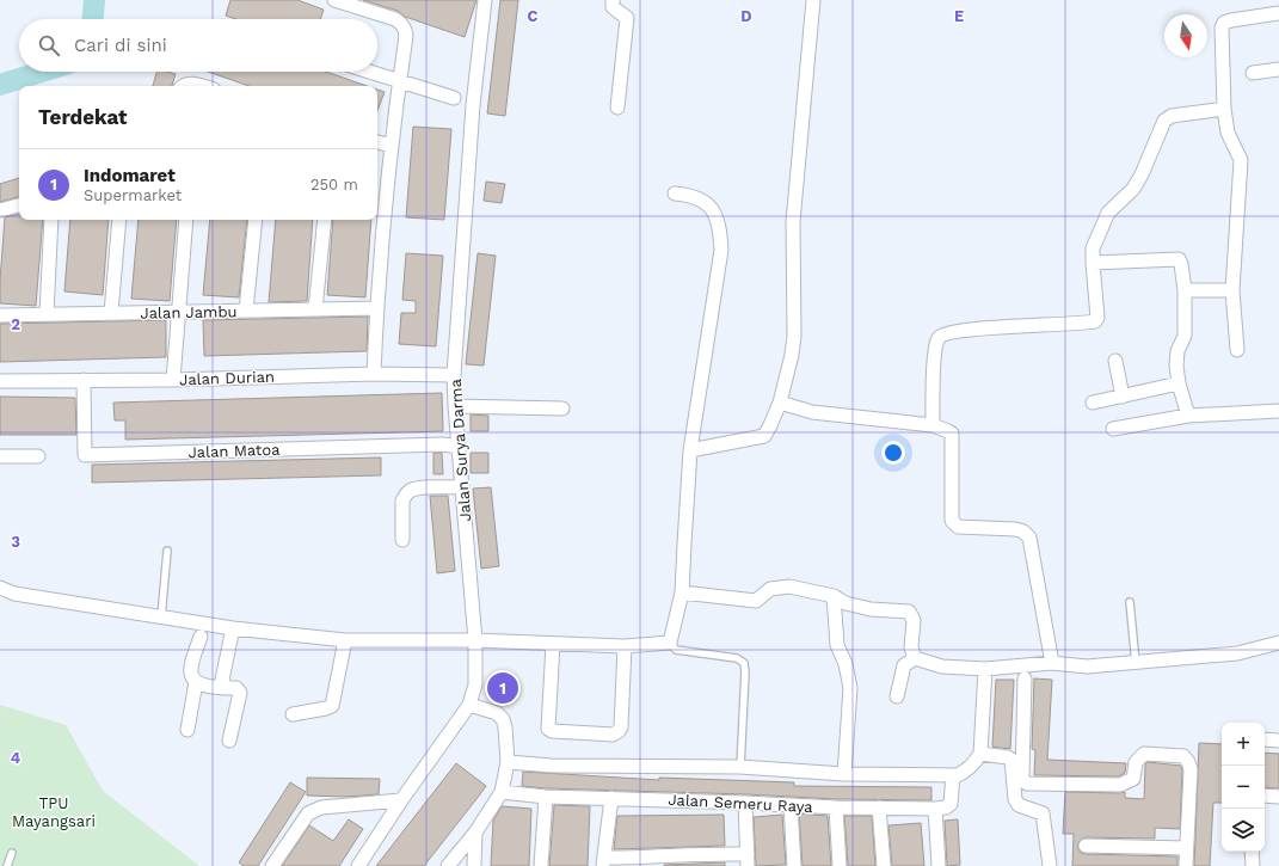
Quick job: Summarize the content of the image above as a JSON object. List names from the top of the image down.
{
  "streets": {
    "street": [
      "Jalan Jambu",
      "Jalan Durian",
      "Jalan Matoa",
      "Jalan Surya Darma",
      "Jalan Semeru Raya"
    ]
  },
  "crossings": [
    ["Jalan Durian", "Jalan Matoa"],
    ["Jalan Durian", "Jalan Surya Darma"],
    ["Jalan Matoa", "Jalan Surya Darma"]
  ],
  "parks": ["TPU Mayangsari"],
  "north": "bottom",
  "page": {
    "search": "Cari di sini",
    "heading": "Terdekat",
    "list": [
      {
        "mark": "1",
        "name": "Indomaret",
        "note": "Supermarket",
        "value": "250 m"
      }
    ],
    "pins": "1",
    "map_buttons": ["+", "−"]
  },
  "grid": {
    "columns": ["C", "D", "E"],
    "rows": ["2", "3", "4"]
  }
}
